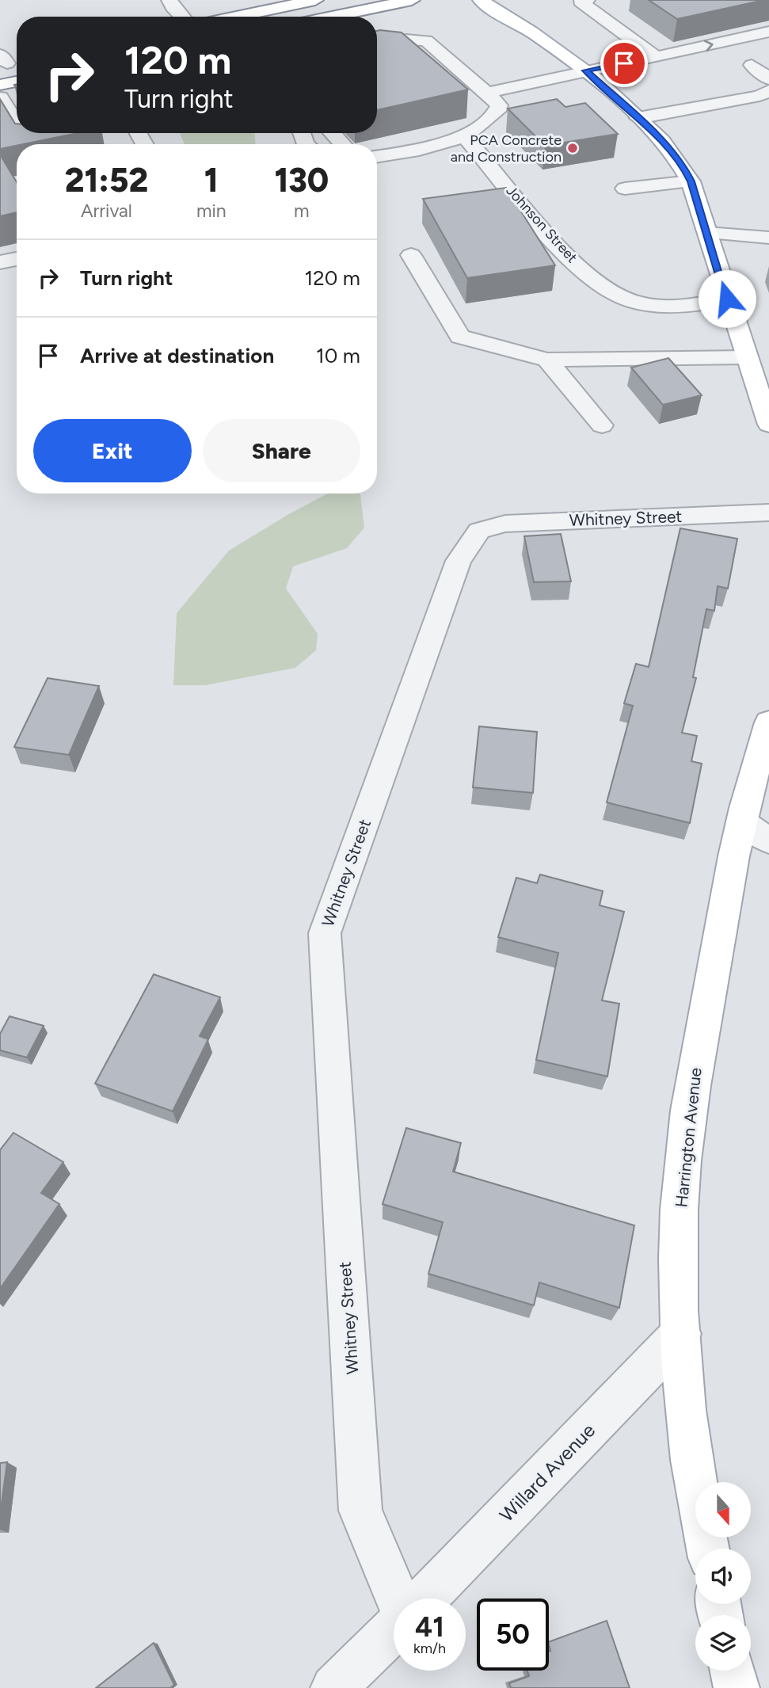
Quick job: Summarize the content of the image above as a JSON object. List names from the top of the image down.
{
  "streets": {
    "main road": ["Harrington Avenue"],
    "street": ["Johnson Street", "Whitney Street", "Willard Avenue"]
  },
  "crossings": [
    ["Harrington Avenue", "Willard Avenue"]
  ],
  "places": ["PCA Concrete and Construction"],
  "north": "bottom",
  "page": {
    "turn": ["120 m", "Turn right"],
    "eta": [
      "21:52",
      "Arrival",
      "1",
      "min",
      "130",
      "m"
    ],
    "list": [
      {
        "name": "Turn right",
        "value": "120 m"
      },
      {
        "name": "Arrive at destination",
        "value": "10 m"
      }
    ],
    "buttons": ["Exit", "Share"],
    "speed": "41 km/h",
    "limit": "50"
  }
}
